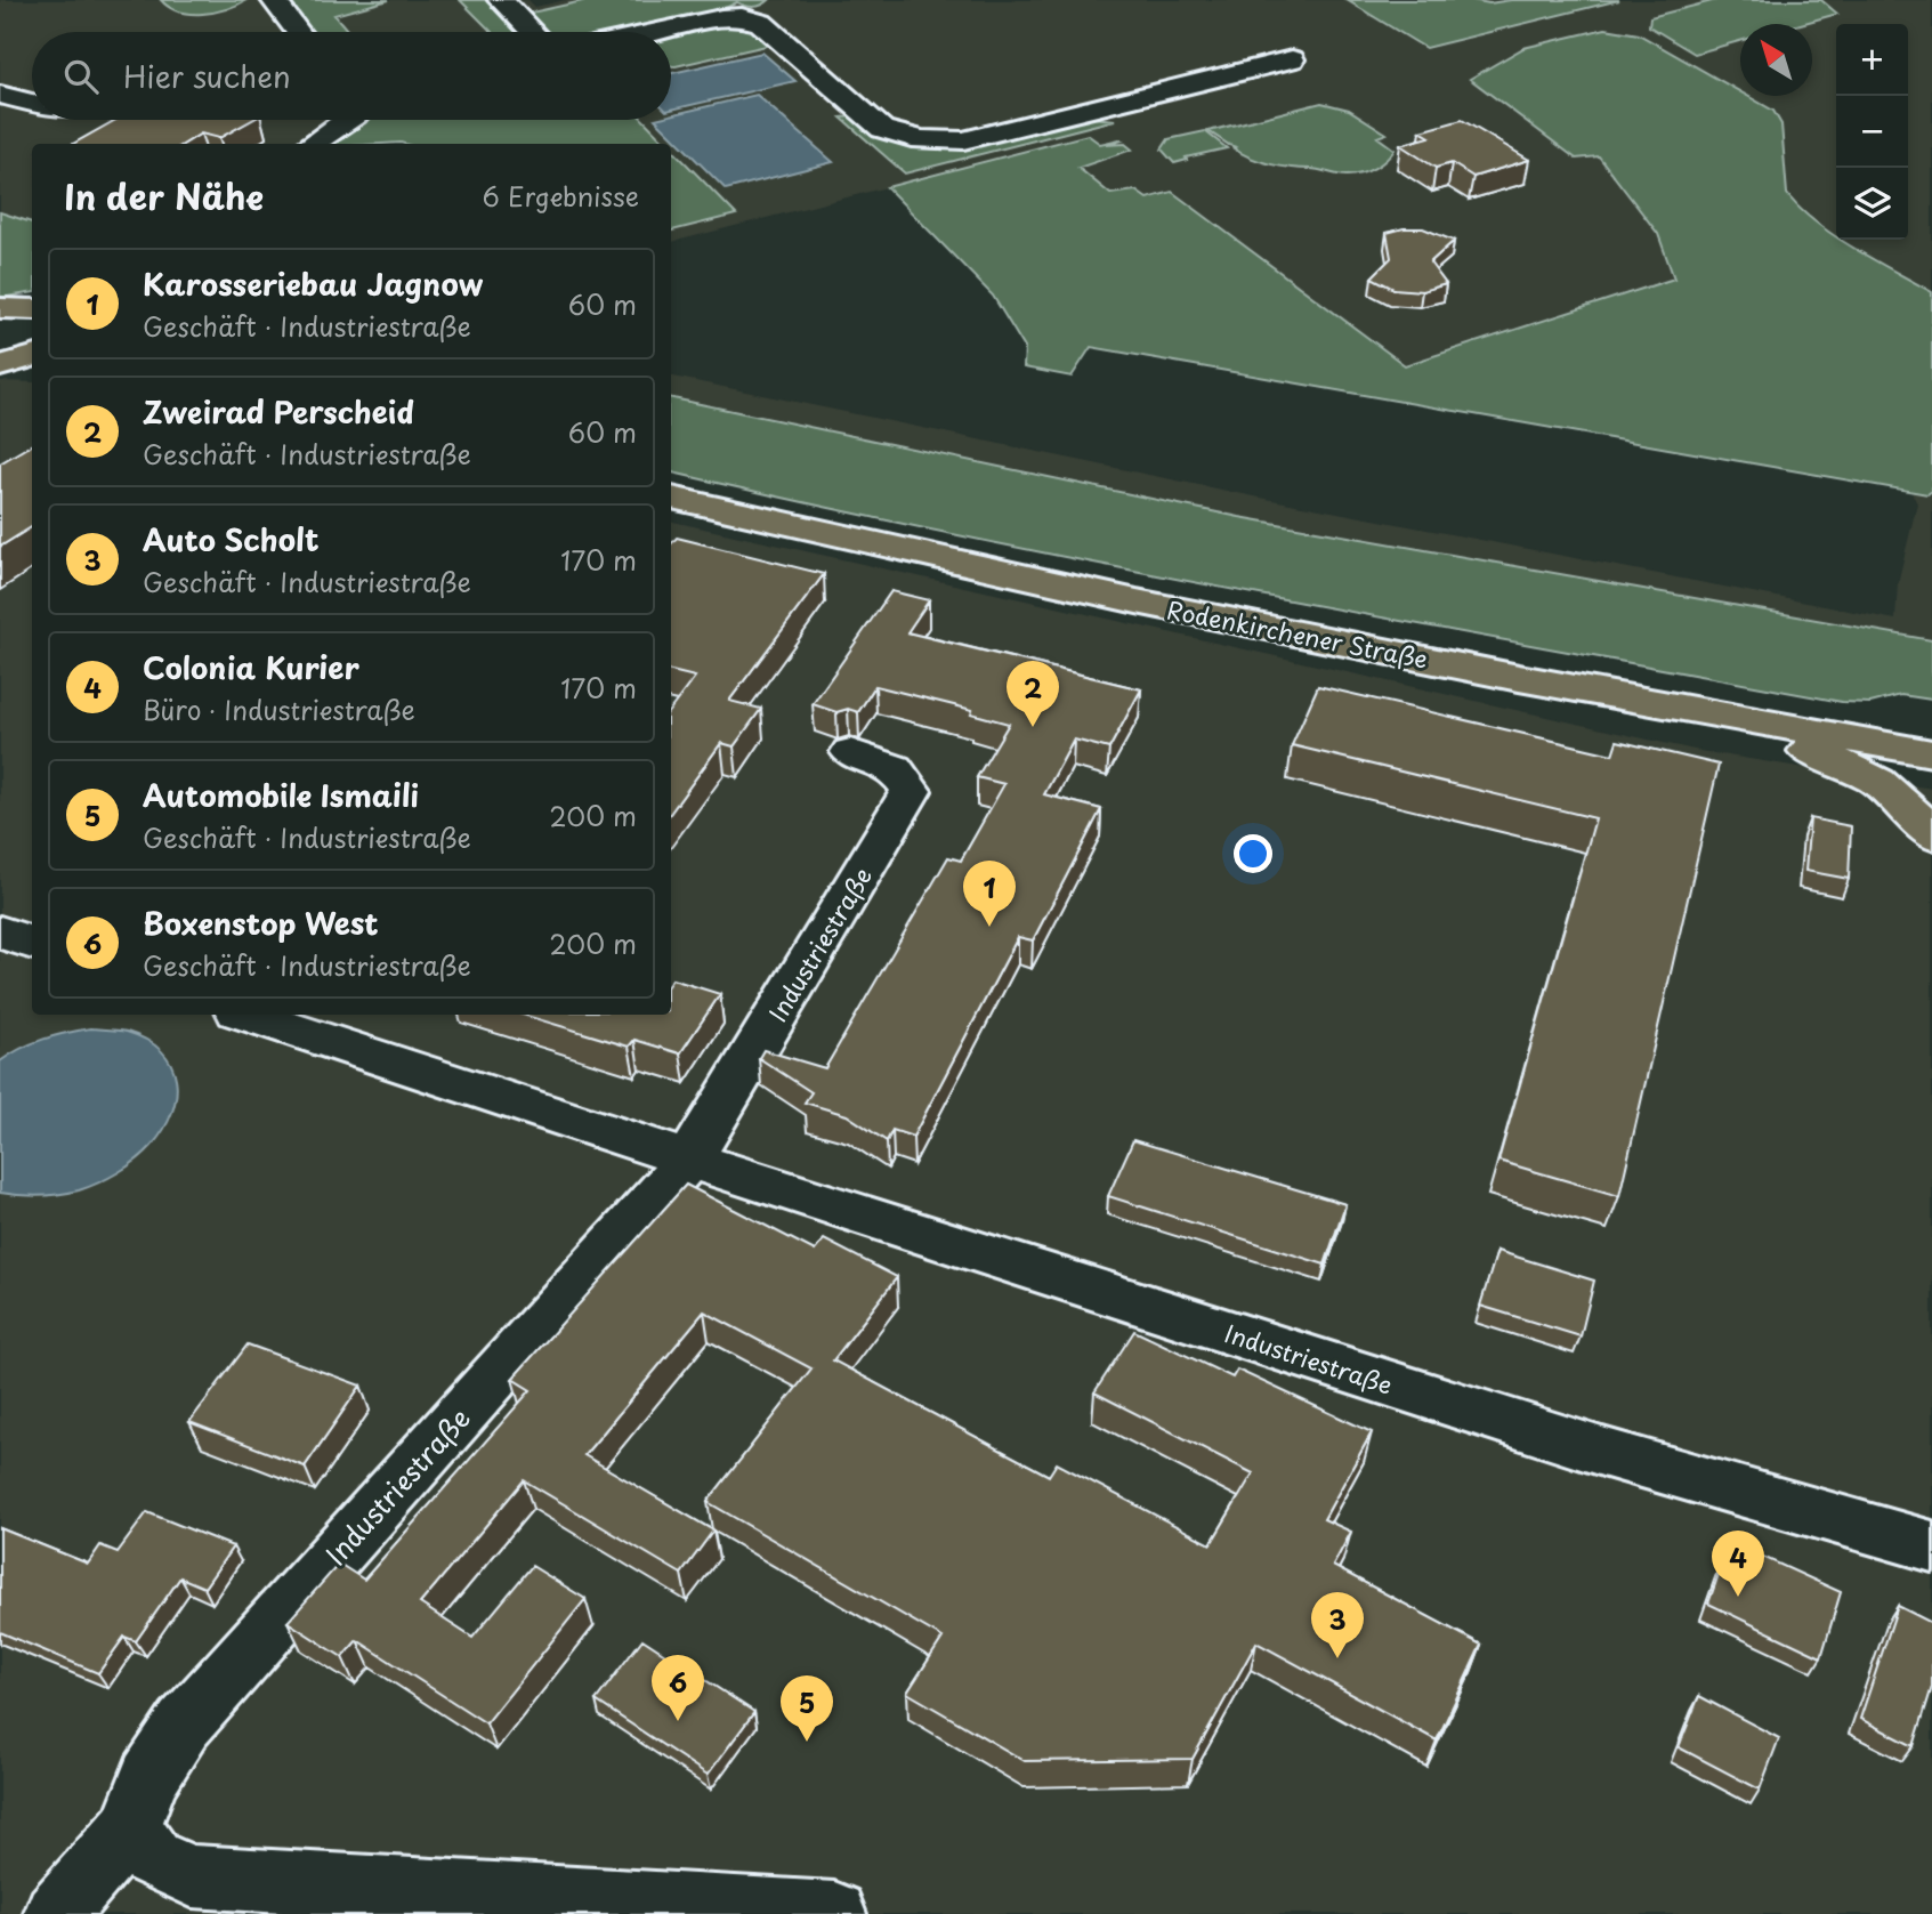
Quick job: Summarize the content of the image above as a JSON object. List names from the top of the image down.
{
  "streets": {
    "main road": ["Rodenkirchener Straße"],
    "street": ["Industriestraße"]
  },
  "north": "top left",
  "page": {
    "map_buttons": ["+", "−"],
    "search": "Hier suchen",
    "heading": ["In der Nähe", "6 Ergebnisse"],
    "list": [
      {
        "mark": "1",
        "name": "Karosseriebau Jagnow",
        "note": "Geschäft · Industriestraße",
        "value": "60 m"
      },
      {
        "mark": "2",
        "name": "Zweirad Perscheid",
        "note": "Geschäft · Industriestraße",
        "value": "60 m"
      },
      {
        "mark": "3",
        "name": "Auto Scholt",
        "note": "Geschäft · Industriestraße",
        "value": "170 m"
      },
      {
        "mark": "4",
        "name": "Colonia Kurier",
        "note": "Büro · Industriestraße",
        "value": "170 m"
      },
      {
        "mark": "5",
        "name": "Automobile Ismaili",
        "note": "Geschäft · Industriestraße",
        "value": "200 m"
      },
      {
        "mark": "6",
        "name": "Boxenstop West",
        "note": "Geschäft · Industriestraße",
        "value": "200 m"
      }
    ],
    "pins": [
      "2",
      "1",
      "4",
      "3",
      "6",
      "5"
    ]
  }
}
